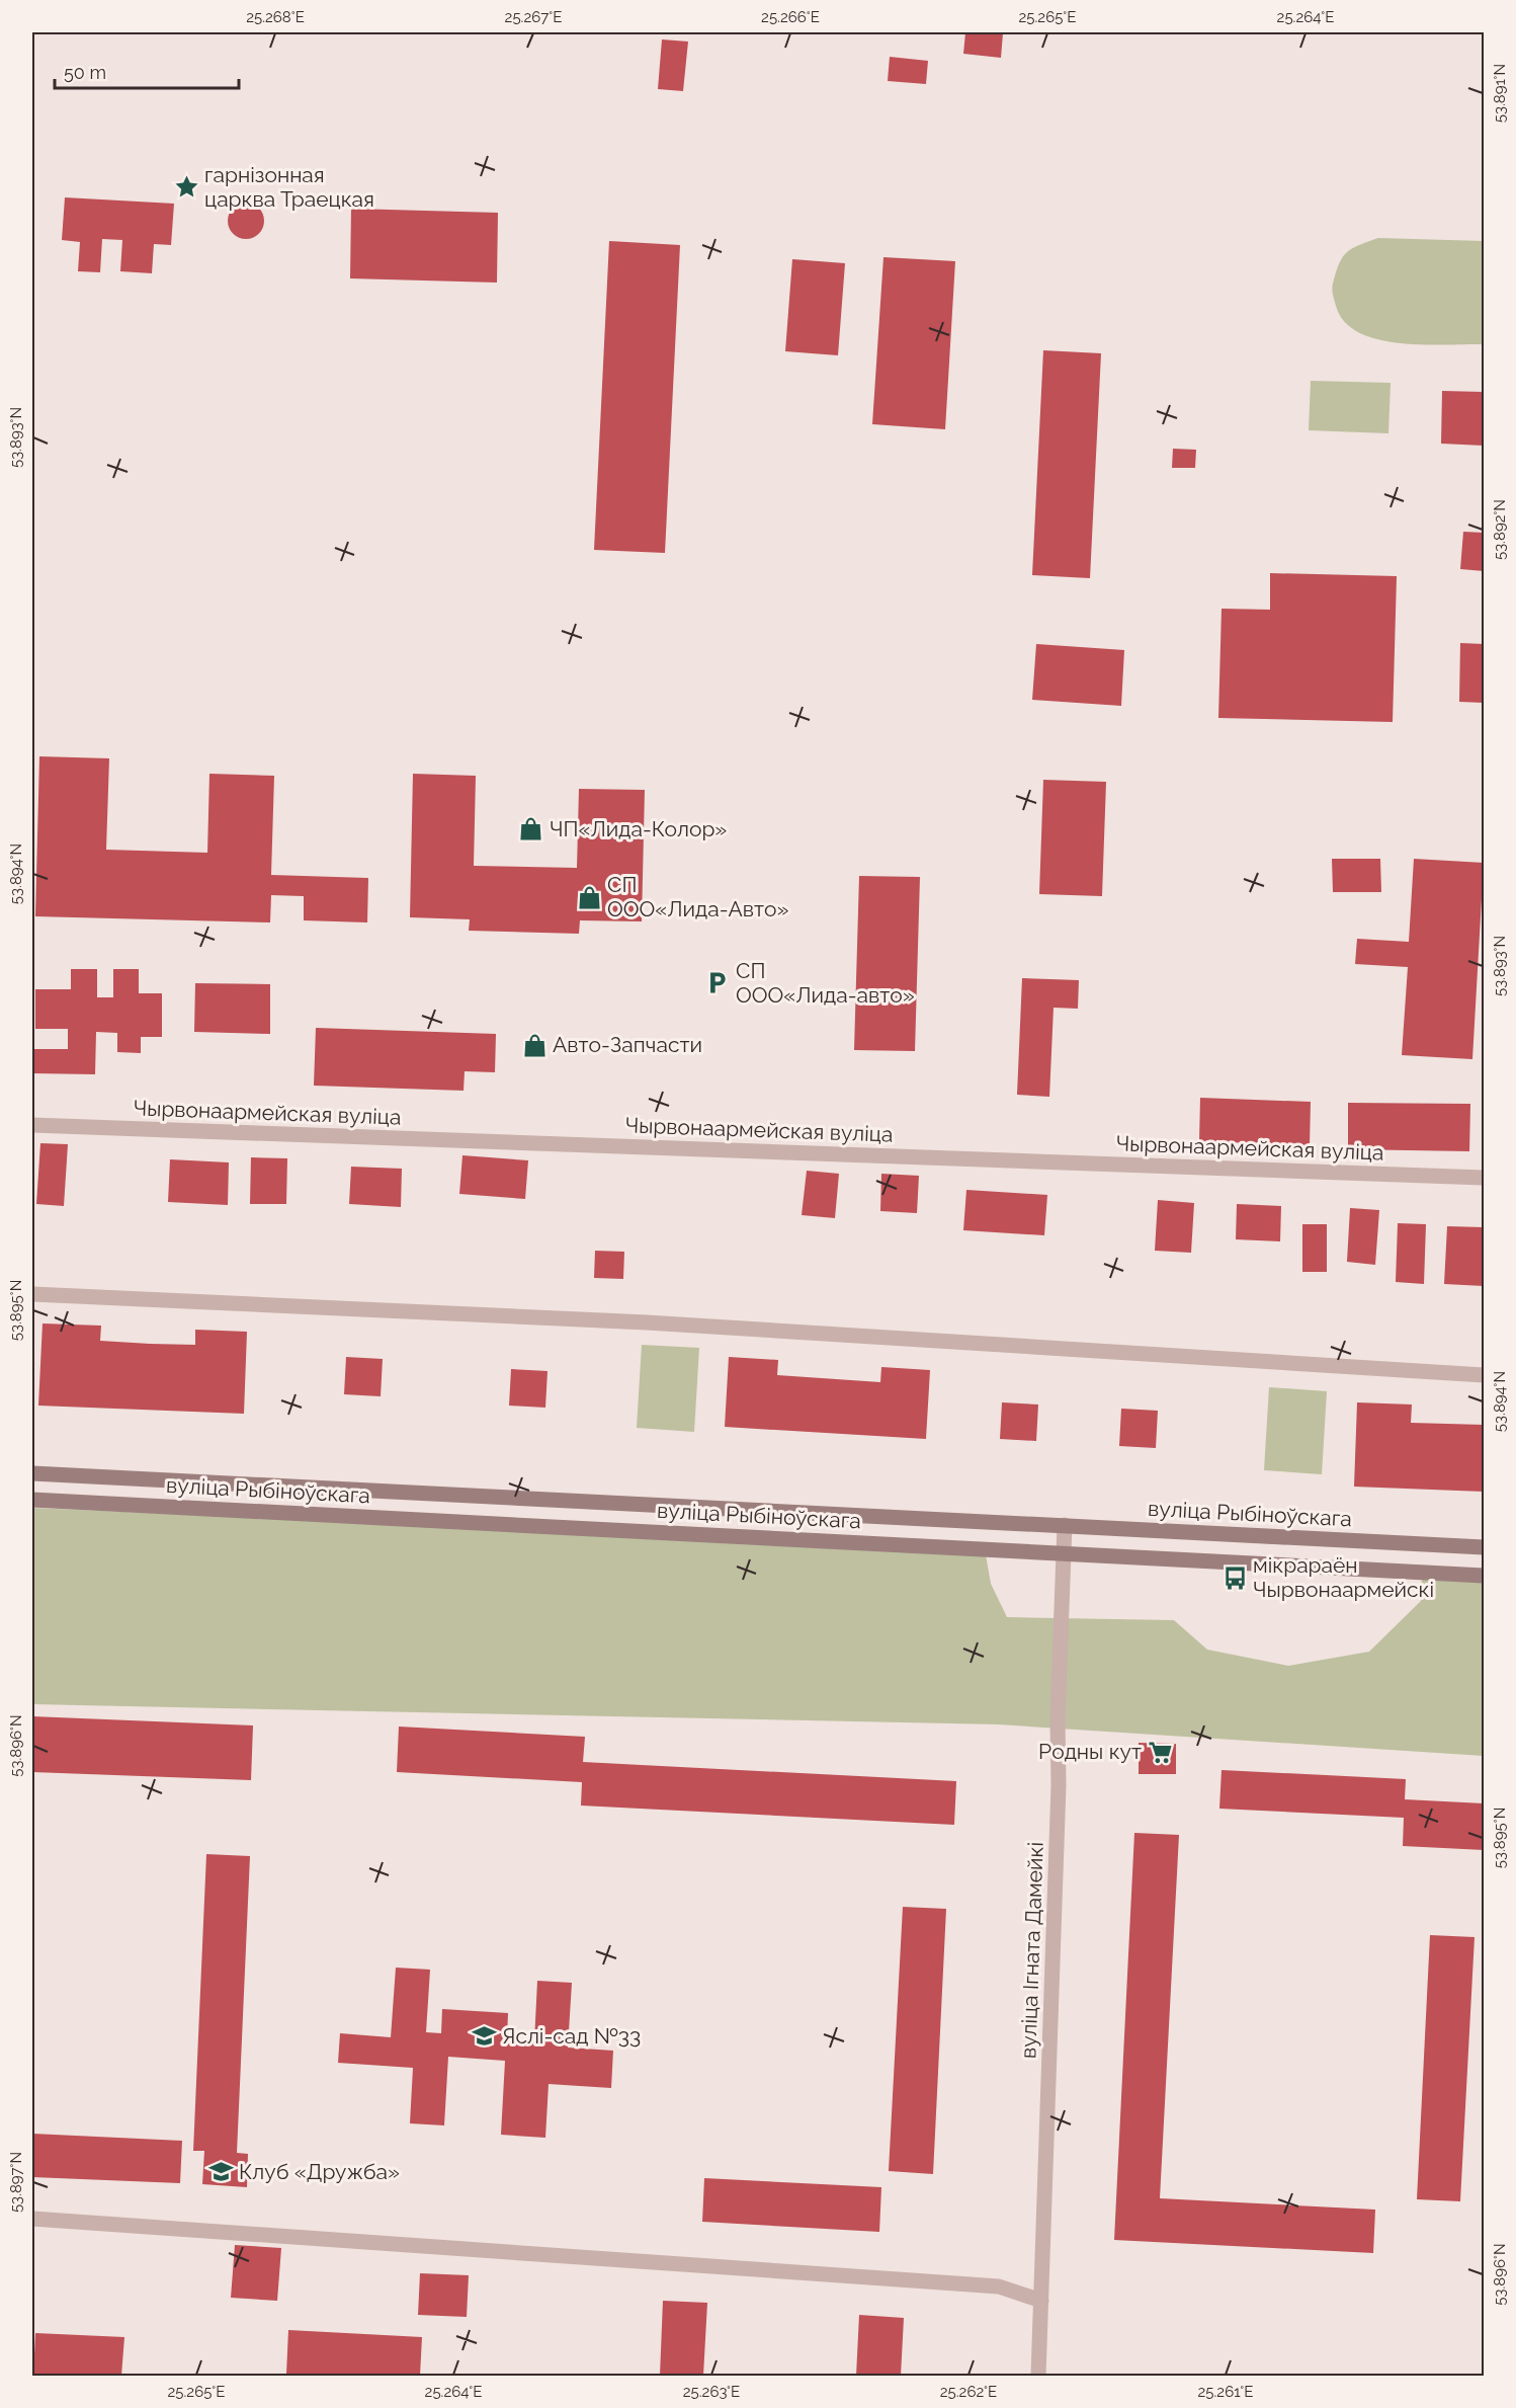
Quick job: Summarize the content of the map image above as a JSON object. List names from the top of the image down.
{
  "streets": {
    "main road": ["вуліца Рыбіноўскага"],
    "street": ["Чырвонаармейская вуліца", "вуліца Ігната Дамейкі"]
  },
  "crossings": [
    ["вуліца Рыбіноўскага", "вуліца Ігната Дамейкі"]
  ],
  "places": {
    "place": ["гарнізонная царква Траецкая"],
    "shop": ["ЧП«Лида-Колор»", "СП ООО«Лида-Авто»", "Авто-Запчасти"],
    "parking": ["СП ООО«Лида-авто»"],
    "bus stop": ["мікрараён Чырвонаармейскі"],
    "supermarket": ["Родны кут"],
    "school or university": ["Яслі-сад №33", "Клуб «Дружба»"]
  },
  "scale_bar": "50 m",
  "coordinates": [
    "25.268°E",
    "25.267°E",
    "25.266°E",
    "25.265°E",
    "25.264°E",
    "53.891°N",
    "53.893°N",
    "53.892°N",
    "53.894°N",
    "53.895°N",
    "53.896°N",
    "53.897°N",
    "25.263°E",
    "25.262°E",
    "25.261°E"
  ]
}
